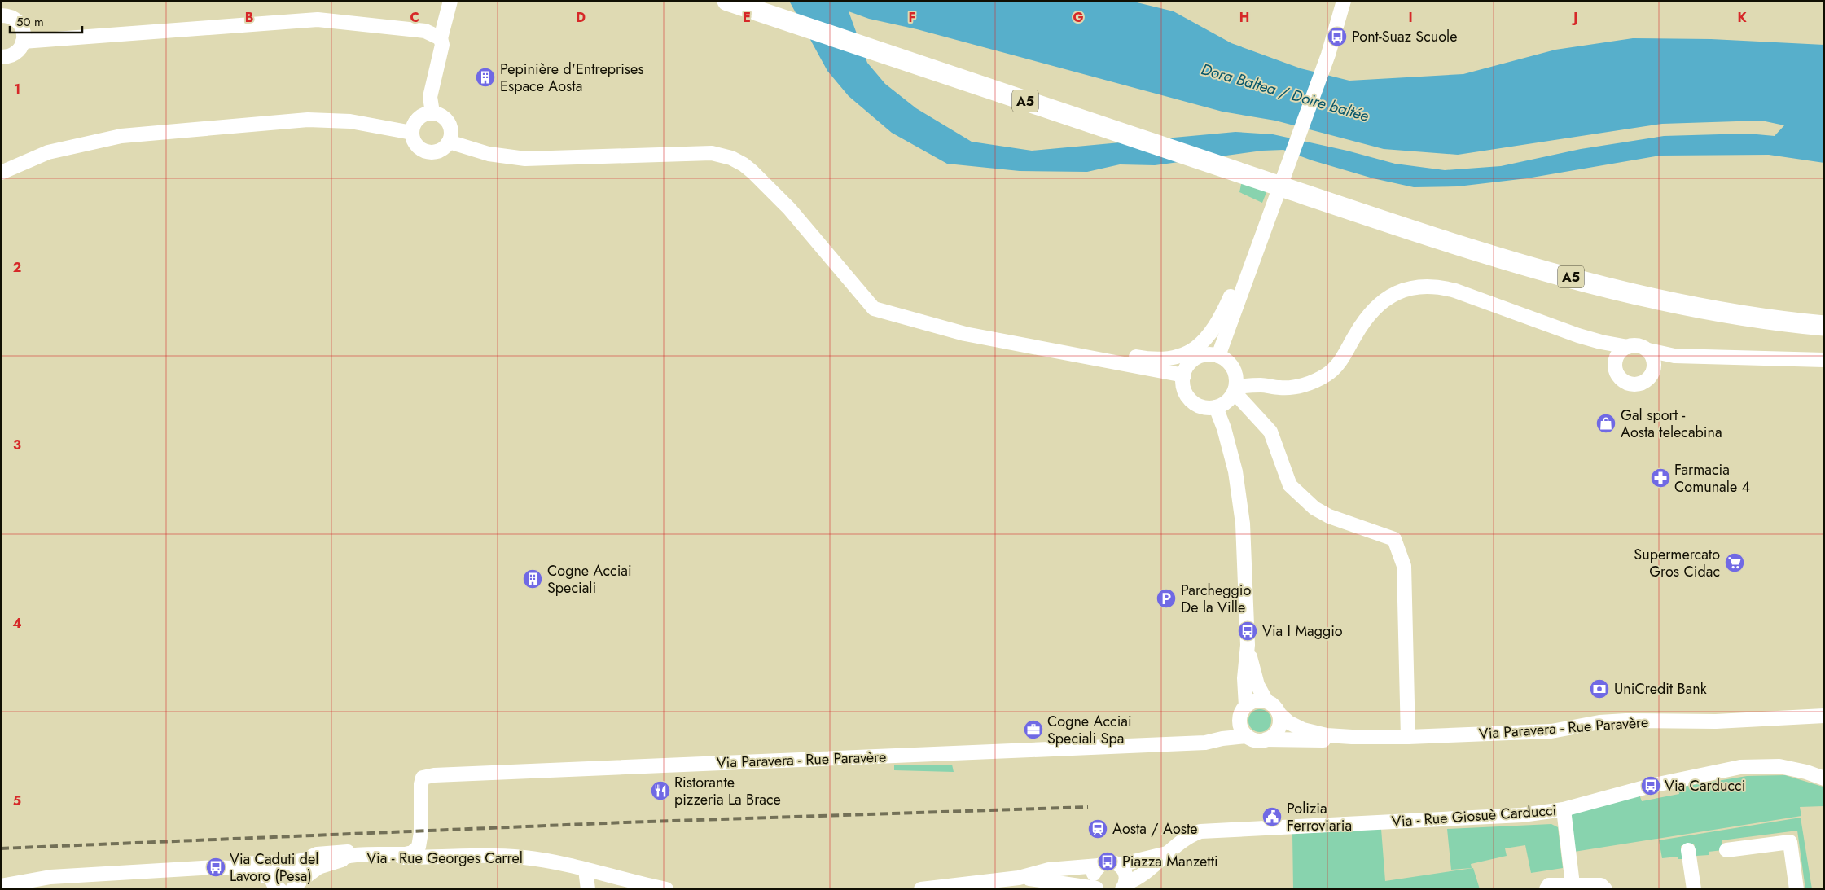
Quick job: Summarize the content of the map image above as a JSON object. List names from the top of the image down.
{
  "streets": {
    "highway": ["A5"],
    "street": ["Via Paravera - Rue Paravère", "Via - Rue Giosuè Carducci", "Via - Rue Georges Carrel"]
  },
  "water": ["Dora Baltea / Doire baltée"],
  "places": {
    "bus stop": [
      "Pont-Suaz Scuole",
      "Via I Maggio",
      "Via Carducci",
      "Piazza Manzetti",
      "Via Caduti del Lavoro (Pesa)"
    ],
    "building": ["Pepinière d'Entreprises Espace Aosta", "Cogne Acciai Speciali"],
    "shop": ["Gal sport - Aosta telecabina"],
    "pharmacy": ["Farmacia Comunale 4"],
    "supermarket": ["Supermercato Gros Cidac"],
    "parking": ["Parcheggio De la Ville"],
    "bank": ["UniCredit Bank"],
    "office": ["Cogne Acciai Speciali Spa"],
    "restaurant": ["Ristorante pizzeria La Brace"],
    "public building": ["Polizia Ferroviaria"],
    "station": ["Aosta / Aoste"]
  },
  "scale_bar": "50 m",
  "grid": {
    "columns": [
      "B",
      "C",
      "D",
      "E",
      "F",
      "G",
      "H",
      "I",
      "J",
      "K"
    ],
    "rows": [
      "1",
      "2",
      "3",
      "4",
      "5"
    ]
  }
}
